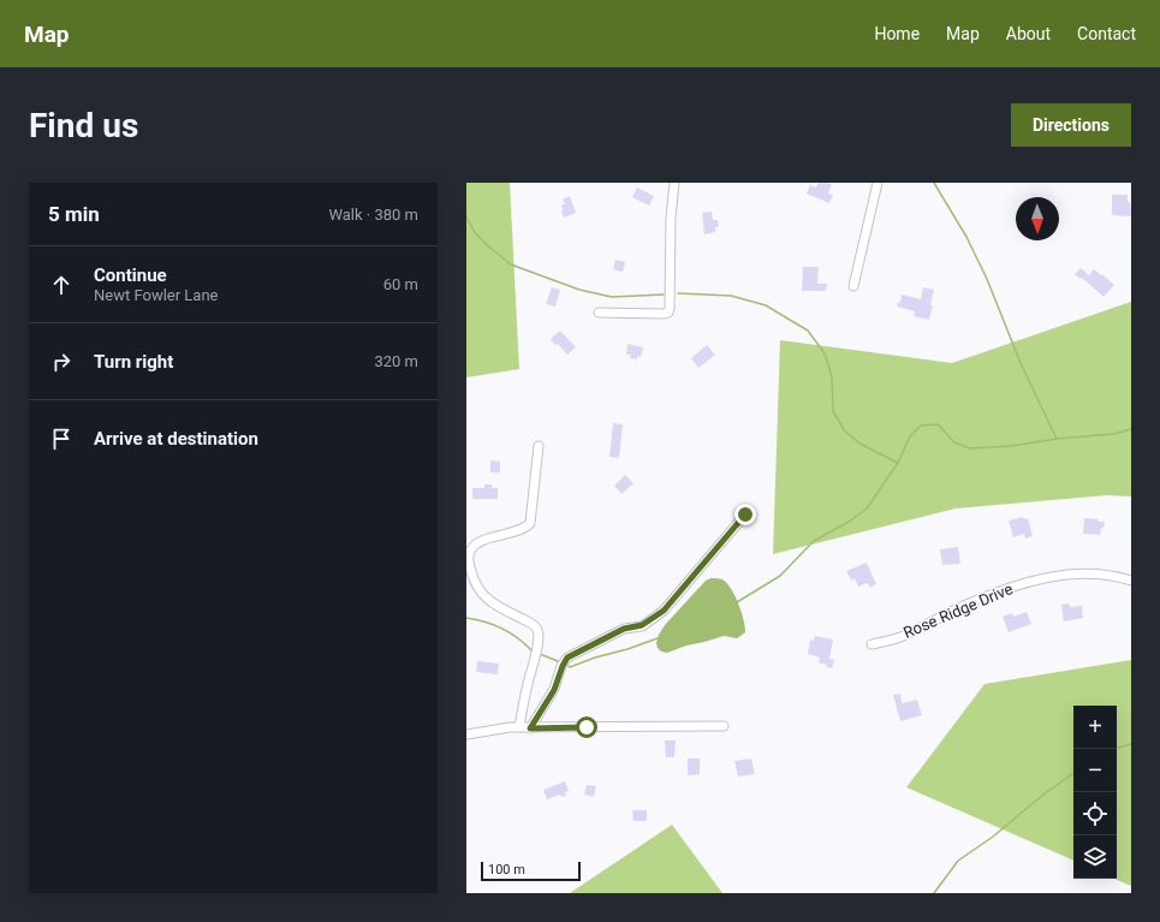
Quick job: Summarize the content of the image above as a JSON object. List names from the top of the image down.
{
  "streets": {
    "street": ["Rose Ridge Drive"]
  },
  "scale_bar": "100 m",
  "north": "bottom",
  "page": {
    "header": "Map",
    "nav": [
      "Home",
      "Map",
      "About",
      "Contact"
    ],
    "buttons": "Directions",
    "title": "Find us",
    "heading": ["5 min", "Walk · 380 m"],
    "list": [
      ["Continue", "Newt Fowler Lane", "60 m"],
      ["Turn right", "320 m"],
      "Arrive at destination"
    ],
    "map_buttons": ["+", "−"],
    "scale": "100 m"
  }
}
